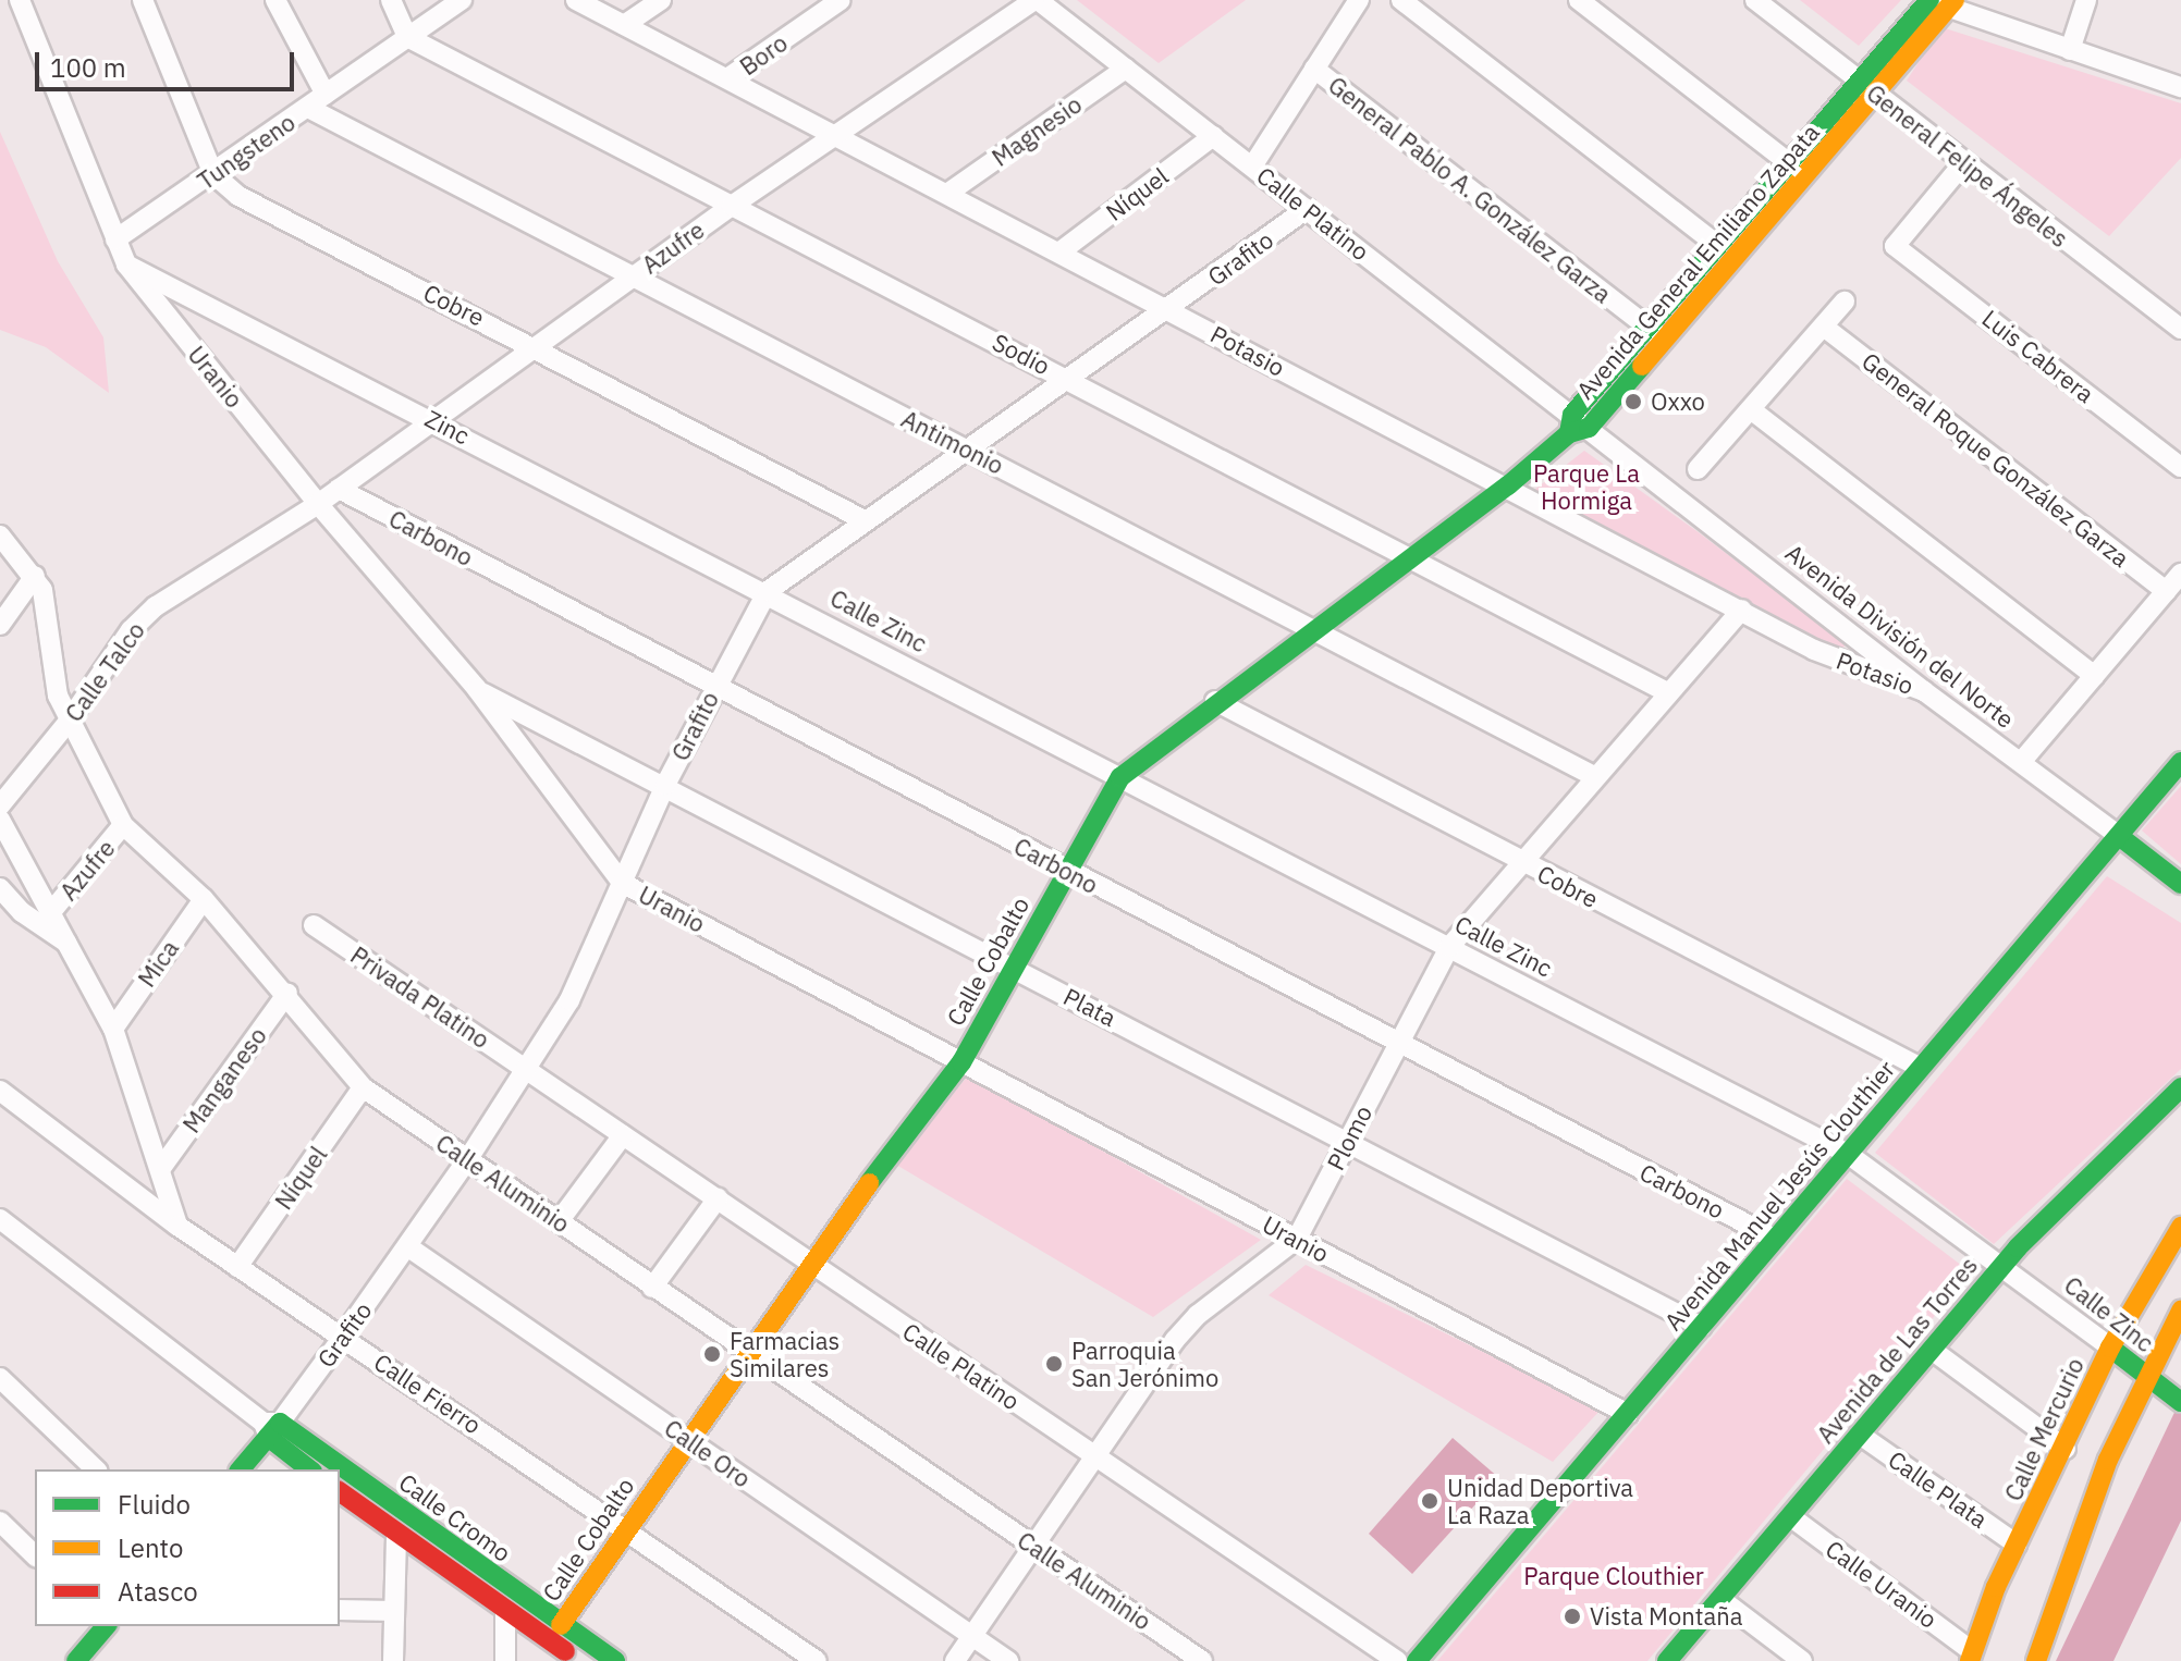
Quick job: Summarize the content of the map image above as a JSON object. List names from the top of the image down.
{
  "streets": {
    "street": [
      "Boro",
      "Magnesio",
      "Tungsteno",
      "General Felipe Ángeles",
      "General Pablo A. González Garza",
      "Níquel",
      "Calle Platino",
      "Azufre",
      "Grafito",
      "Avenida General Emiliano Zapata",
      "Cobre",
      "Potasio",
      "Sodio",
      "Luis Cabrera",
      "Uranio",
      "Zinc",
      "Antimonio",
      "General Roque González Garza",
      "Carbono",
      "Calle Zinc",
      "Avenida División del Norte",
      "Calle Talco",
      "Calle Cobalto",
      "Mica",
      "Privada Platino",
      "Plata",
      "Manganeso",
      "Plomo",
      "Calle Aluminio",
      "Avenida Manuel Jesús Clouthier",
      "Avenida de Las Torres",
      "Calle Fierro",
      "Calle Mercurio",
      "Calle Oro",
      "Calle Plata",
      "Calle Cromo",
      "Calle Uranio"
    ]
  },
  "crossings": [
    ["Boro", "Potasio"],
    ["Magnesio", "Calle Platino"],
    ["Magnesio", "Potasio"],
    ["Tungsteno", "Cobre"],
    ["Tungsteno", "Sodio"],
    ["Tungsteno", "Uranio"],
    ["Tungsteno", "Antimonio"],
    ["General Felipe Ángeles", "Avenida General Emiliano Zapata"],
    ["General Felipe Ángeles", "Luis Cabrera"],
    ["General Pablo A. González Garza", "Avenida General Emiliano Zapata"],
    ["Níquel", "Calle Platino"],
    ["Níquel", "Potasio"],
    ["Níquel", "Calle Aluminio"],
    ["Níquel", "Calle Fierro"],
    ["Calle Platino", "Azufre"],
    ["Calle Platino", "Grafito"],
    ["Calle Platino", "Avenida General Emiliano Zapata"],
    ["Calle Platino", "Avenida División del Norte"],
    ["Calle Platino", "Calle Cobalto"],
    ["Calle Platino", "Privada Platino"],
    ["Calle Platino", "Plomo"],
    ["Azufre", "Cobre"],
    ["Azufre", "Potasio"],
    ["Azufre", "Sodio"],
    ["Azufre", "Uranio"],
    ["Azufre", "Zinc"],
    ["Azufre", "Antimonio"],
    ["Azufre", "Carbono"],
    ["Azufre", "Calle Talco"],
    ["Azufre", "Calle Aluminio"],
    ["Grafito", "Cobre"],
    ["Grafito", "Potasio"],
    ["Grafito", "Sodio"],
    ["Grafito", "Uranio"],
    ["Grafito", "Zinc"],
    ["Grafito", "Antimonio"],
    ["Grafito", "Carbono"],
    ["Grafito", "Calle Zinc"],
    ["Grafito", "Privada Platino"],
    ["Grafito", "Plata"],
    ["Grafito", "Calle Aluminio"],
    ["Grafito", "Calle Fierro"],
    ["Grafito", "Calle Oro"],
    ["Grafito", "Calle Cromo"],
    ["Avenida General Emiliano Zapata", "Avenida División del Norte"],
    ["Avenida General Emiliano Zapata", "Calle Cobalto"],
    ["Cobre", "Calle Cobalto"],
    ["Cobre", "Plomo"],
    ["Cobre", "Avenida Manuel Jesús Clouthier"],
    ["Potasio", "Avenida División del Norte"],
    ["Potasio", "Calle Cobalto"],
    ["Potasio", "Plomo"],
    ["Sodio", "Calle Cobalto"],
    ["Sodio", "Plomo"],
    ["Uranio", "Zinc"],
    ["Uranio", "Calle Talco"],
    ["Uranio", "Calle Cobalto"],
    ["Uranio", "Plata"],
    ["Uranio", "Plomo"],
    ["Uranio", "Avenida Manuel Jesús Clouthier"],
    ["Zinc", "Calle Zinc"],
    ["Antimonio", "Calle Cobalto"],
    ["Antimonio", "Plomo"],
    ["Carbono", "Calle Cobalto"],
    ["Carbono", "Plomo"],
    ["Carbono", "Avenida Manuel Jesús Clouthier"],
    ["Calle Zinc", "Calle Cobalto"],
    ["Calle Zinc", "Plomo"],
    ["Calle Zinc", "Avenida Manuel Jesús Clouthier"],
    ["Calle Zinc", "Avenida de Las Torres"],
    ["Calle Zinc", "Calle Mercurio"],
    ["Avenida División del Norte", "Calle Cobalto"],
    ["Avenida División del Norte", "Avenida Manuel Jesús Clouthier"],
    ["Calle Talco", "Calle Aluminio"],
    ["Calle Cobalto", "Plata"],
    ["Calle Cobalto", "Calle Aluminio"],
    ["Calle Cobalto", "Calle Fierro"],
    ["Calle Cobalto", "Calle Oro"],
    ["Calle Cobalto", "Calle Cromo"],
    ["Mica", "Calle Aluminio"],
    ["Plata", "Plomo"],
    ["Plata", "Avenida Manuel Jesús Clouthier"],
    ["Manganeso", "Calle Aluminio"],
    ["Plomo", "Calle Aluminio"],
    ["Plomo", "Calle Oro"],
    ["Avenida de Las Torres", "Calle Plata"],
    ["Avenida de Las Torres", "Calle Uranio"],
    ["Calle Mercurio", "Calle Plata"],
    ["Calle Mercurio", "Calle Uranio"]
  ],
  "parks": ["Parque La Hormiga", "Parque Clouthier"],
  "places": [
    "Oxxo",
    "Farmacias Similares",
    "Parroquia San Jerónimo",
    "Unidad Deportiva La Raza",
    "Vista Montaña"
  ],
  "legend": ["Fluido", "Lento", "Atasco"],
  "scale_bar": "100 m"
}
